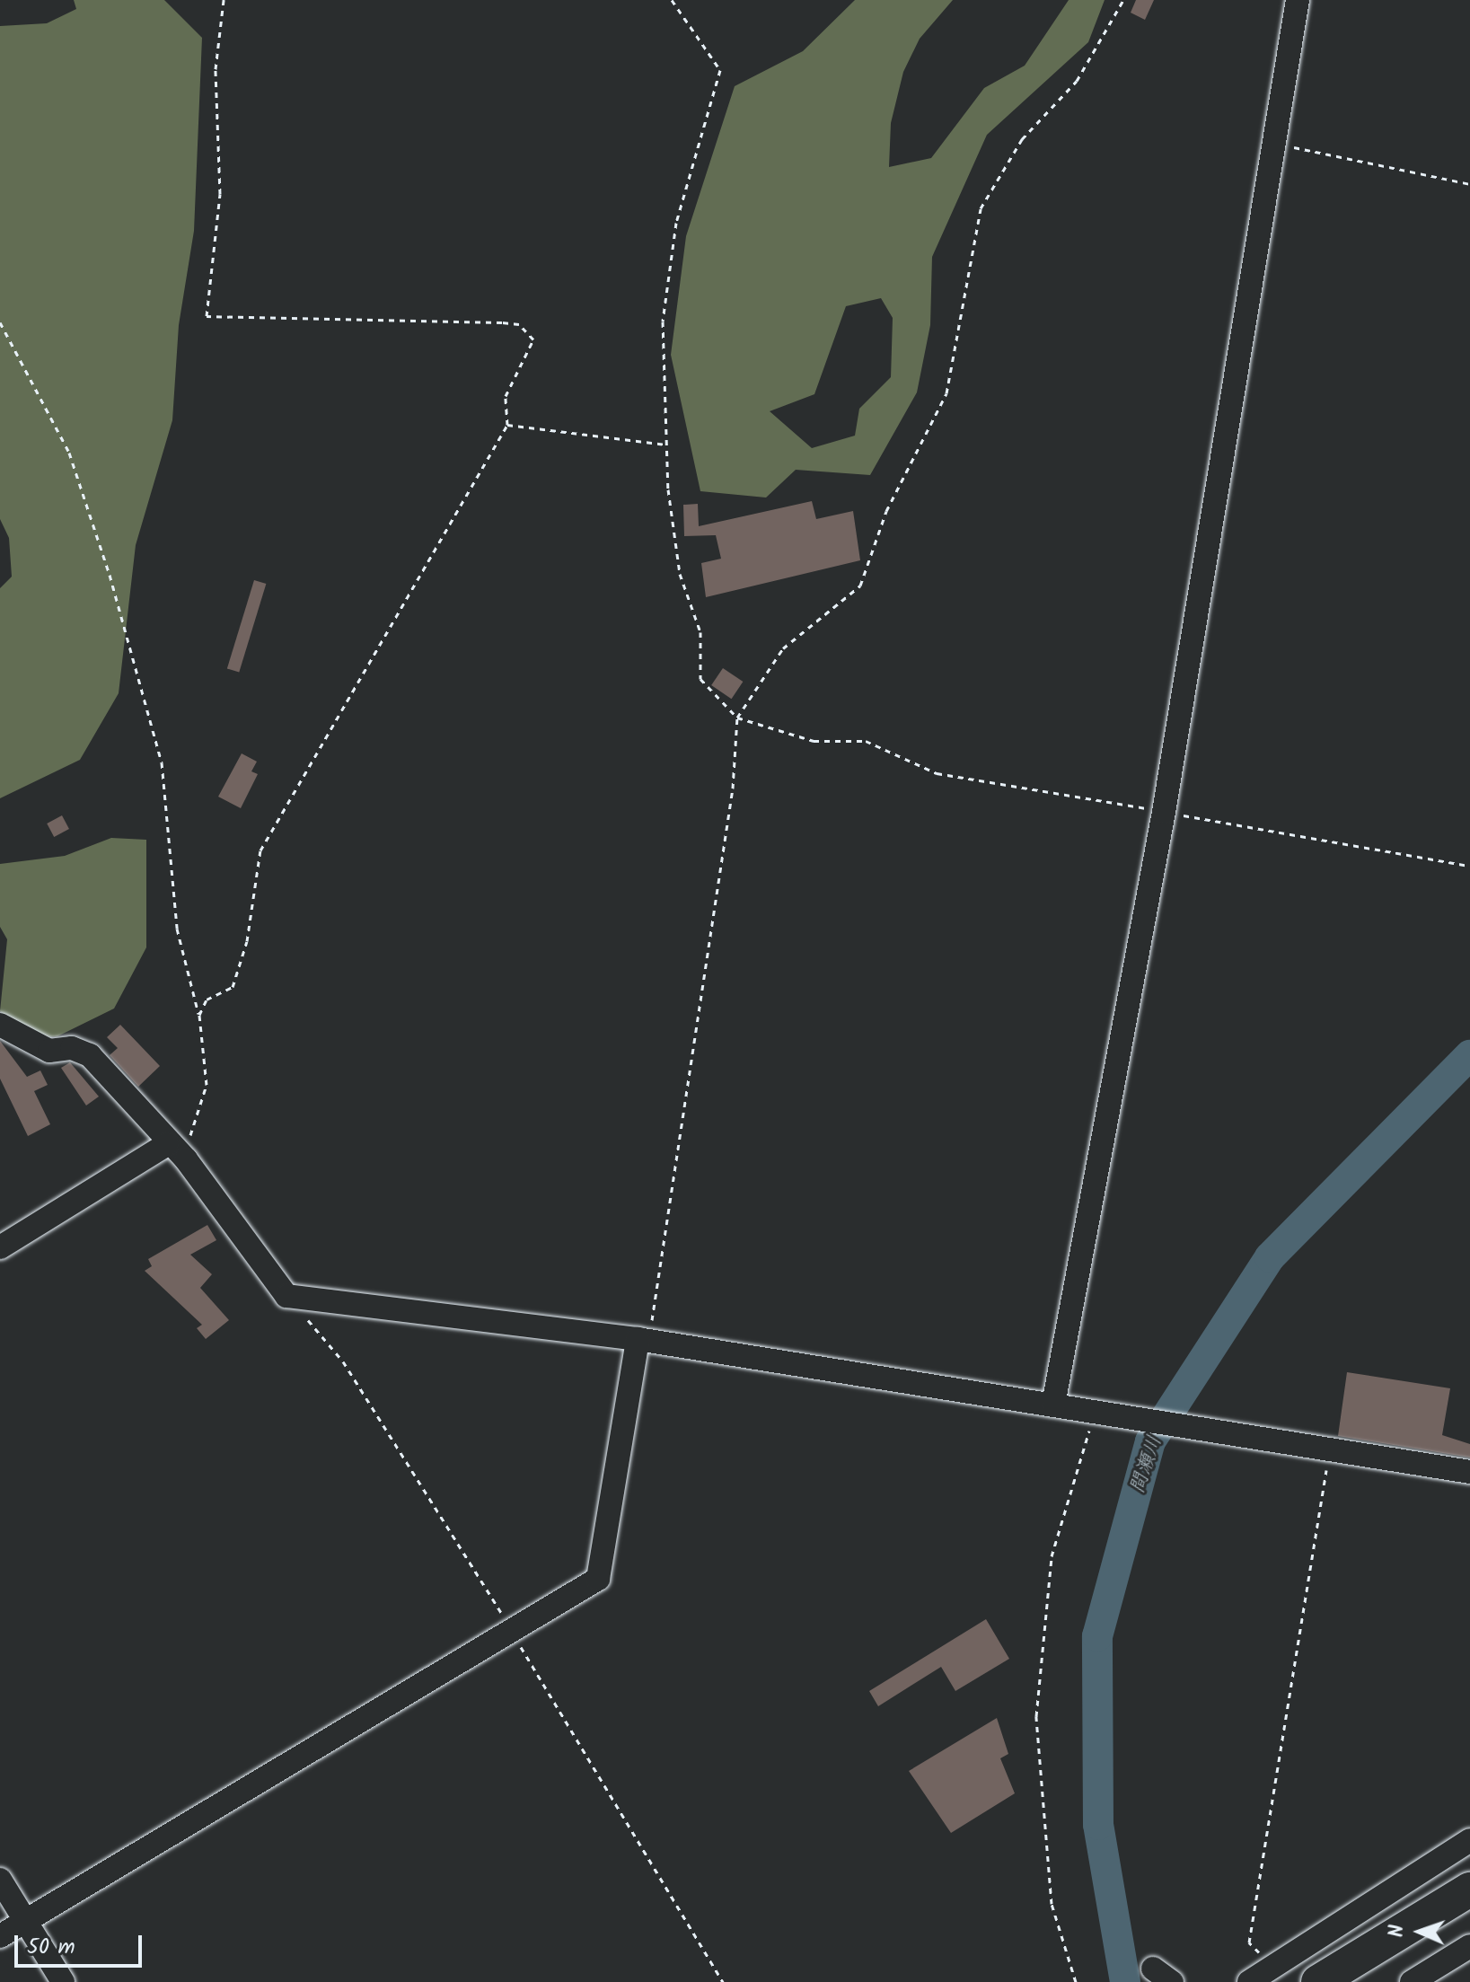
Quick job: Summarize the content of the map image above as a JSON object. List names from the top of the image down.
{
  "water": ["間瀬川"],
  "scale_bar": "50 m",
  "north": "left"
}
